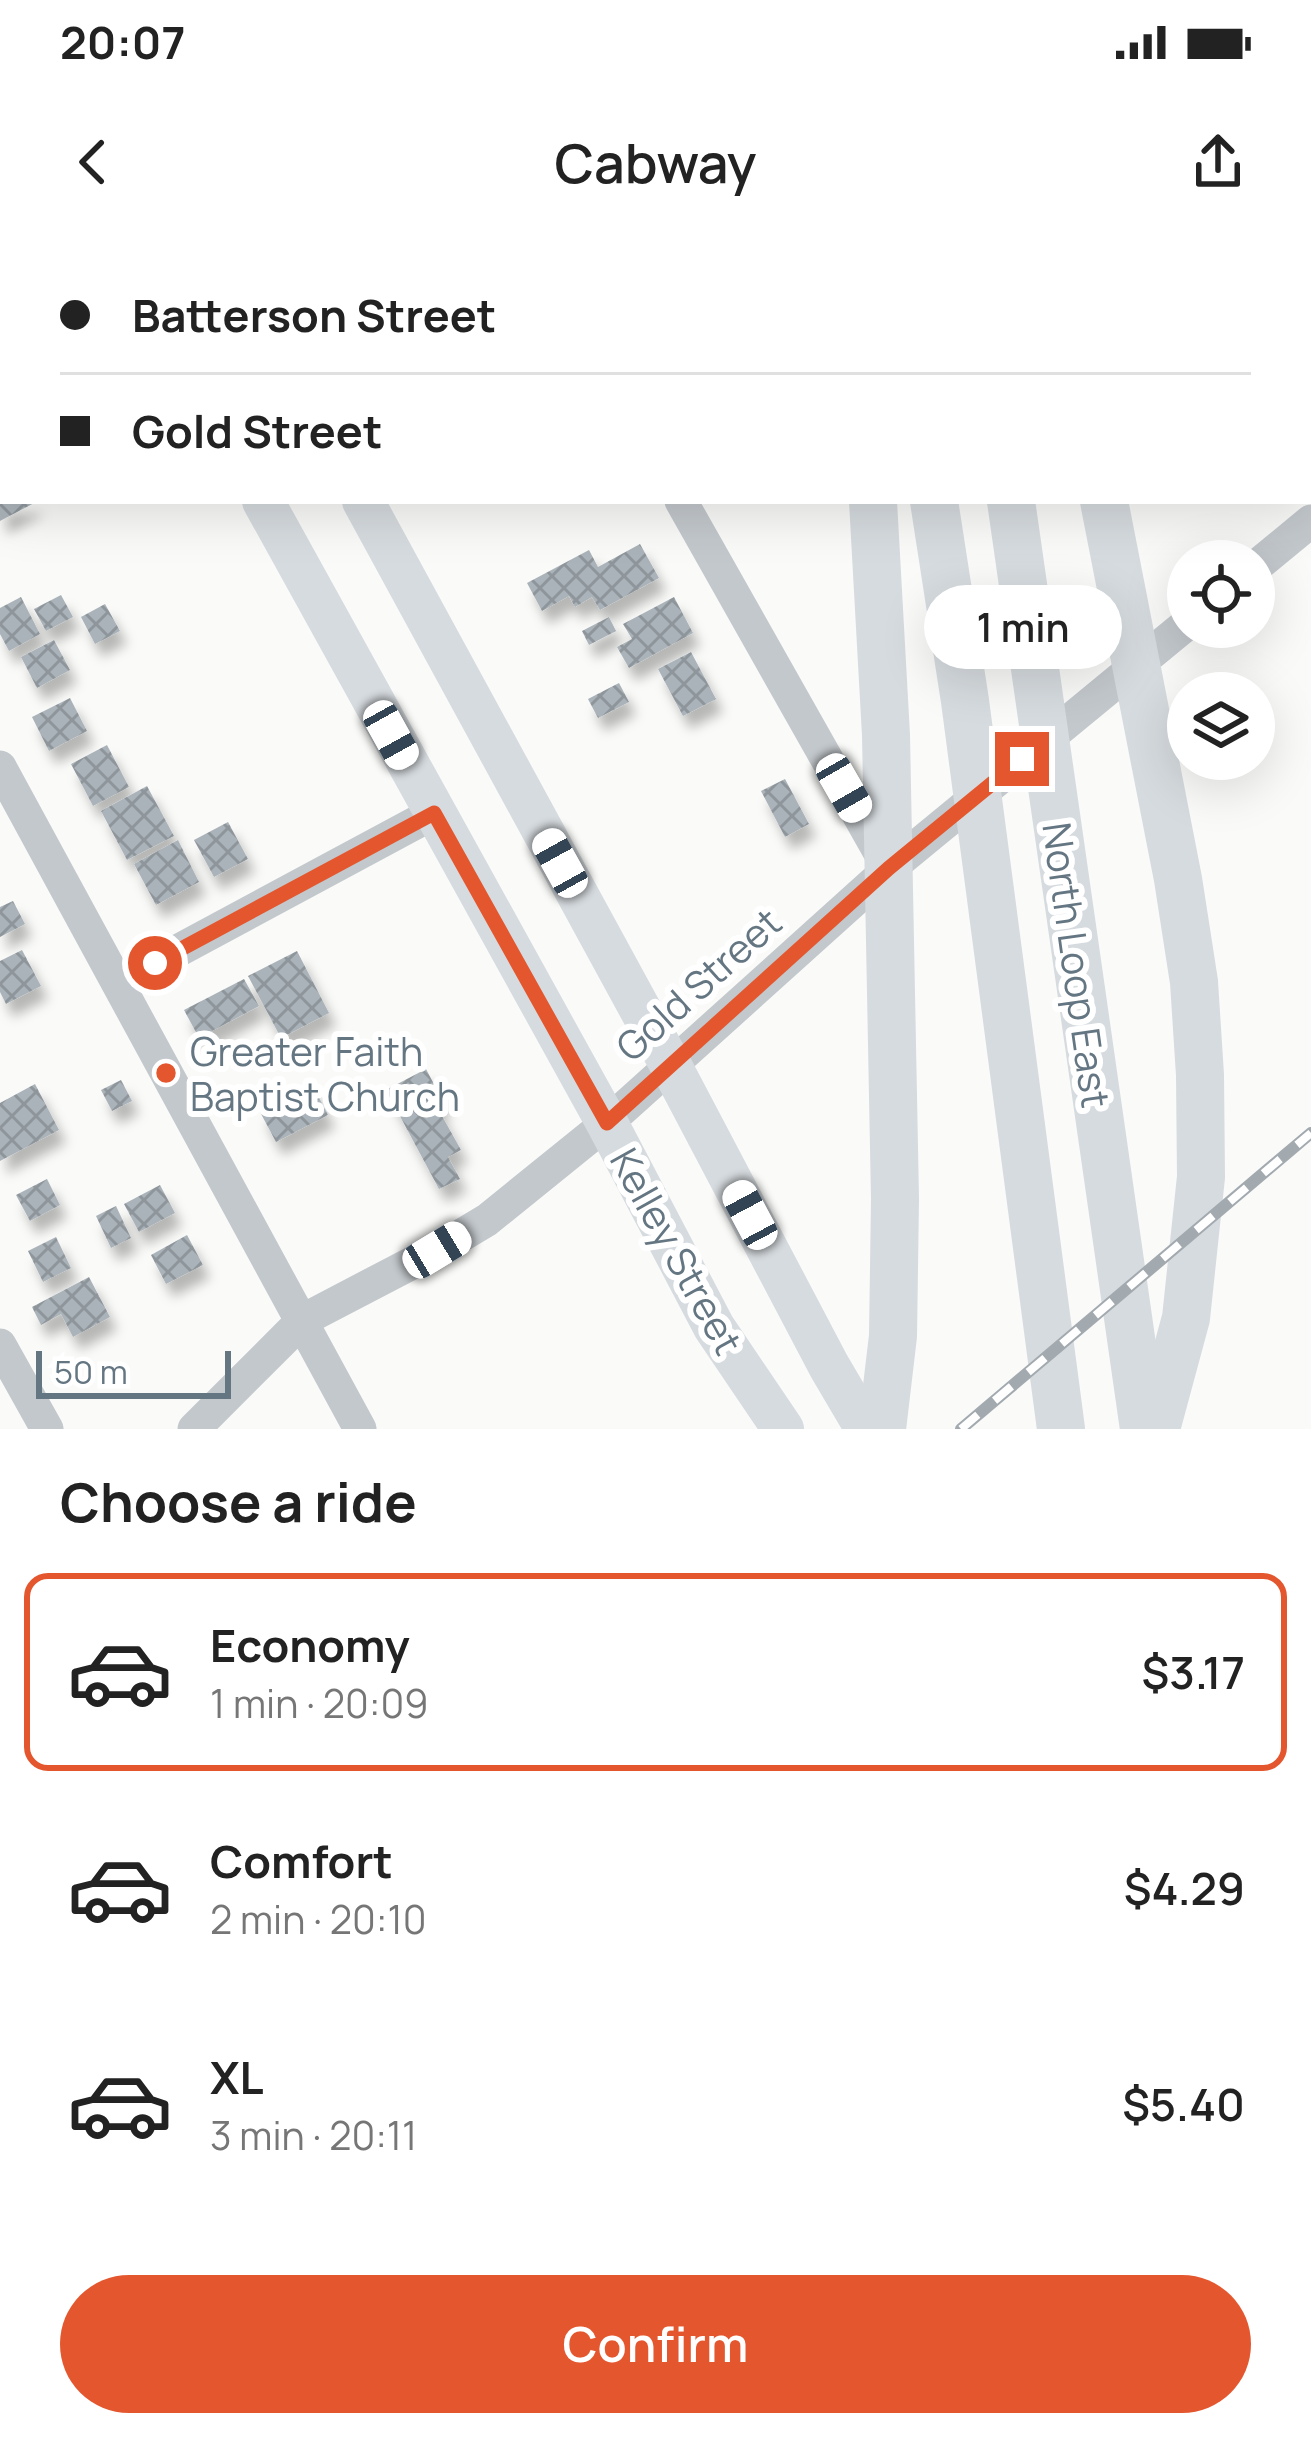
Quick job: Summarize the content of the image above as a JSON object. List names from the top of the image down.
{
  "streets": {
    "highway": ["North Loop East"],
    "main road": ["Kelley Street"],
    "street": ["Gold Street"]
  },
  "crossings": [
    ["Gold Street", "Kelley Street"]
  ],
  "places": ["Greater Faith Baptist Church"],
  "scale_bar": "50 m",
  "page": {
    "status": "20:07",
    "header": "Cabway",
    "banner": ["Batterson Street", "Gold Street"],
    "bubble": "1 min",
    "scale": "50 m",
    "heading": "Choose a ride",
    "list": [
      {
        "name": "Economy",
        "note": "1 min · 20:09",
        "value": "$3.17"
      },
      {
        "name": "Comfort",
        "note": "2 min · 20:10",
        "value": "$4.29"
      },
      {
        "name": "XL",
        "note": "3 min · 20:11",
        "value": "$5.40"
      }
    ],
    "buttons": "Confirm"
  }
}
